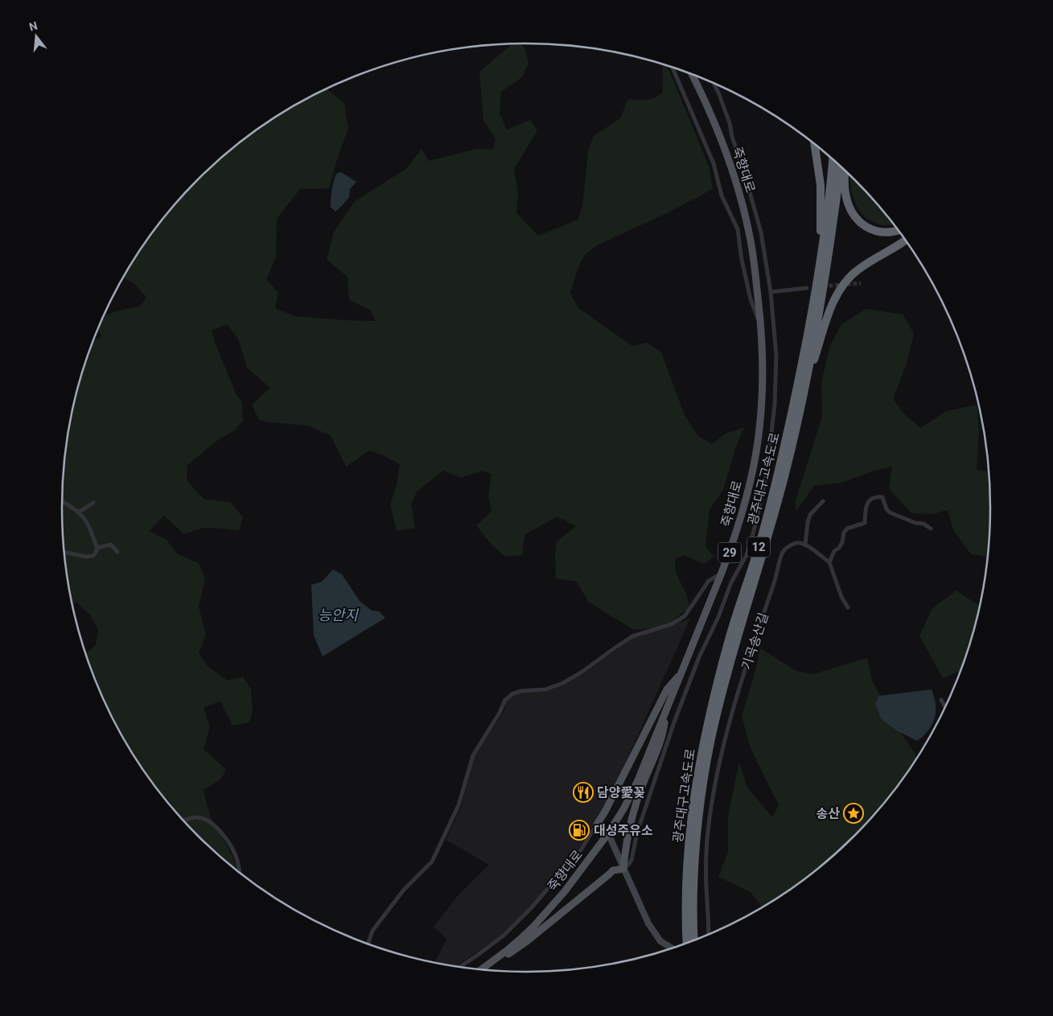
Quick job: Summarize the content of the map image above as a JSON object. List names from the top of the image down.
{
  "streets": {
    "highway": ["광주대구고속도로", "12"],
    "main road": ["죽향대로", "29"],
    "street": ["기곡송산길"]
  },
  "water": ["능안지"],
  "places": {
    "restaurant": ["담양愛꽂"],
    "place": ["송산"],
    "fuel station": ["대성주유소"]
  },
  "north": "top"
}
